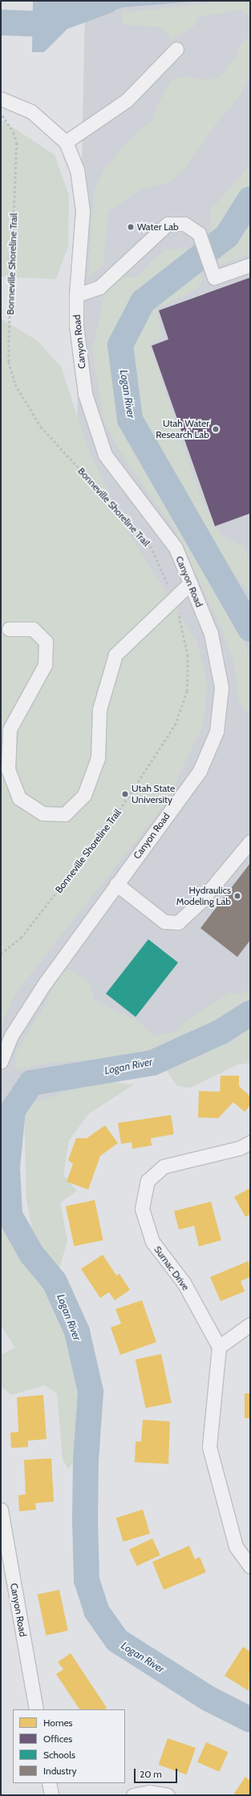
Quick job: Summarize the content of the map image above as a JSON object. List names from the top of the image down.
{
  "streets": {
    "street": ["Canyon Road", "Sumac Drive"],
    "path": ["Bonneville Shoreline Trail"]
  },
  "water": ["Logan River"],
  "places": [
    "Water Lab",
    "Utah Water Research Lab",
    "Utah State University",
    "Hydraulics Modeling Lab"
  ],
  "legend": [
    "Homes",
    "Offices",
    "Schools",
    "Industry"
  ],
  "scale_bar": "20 m"
}
